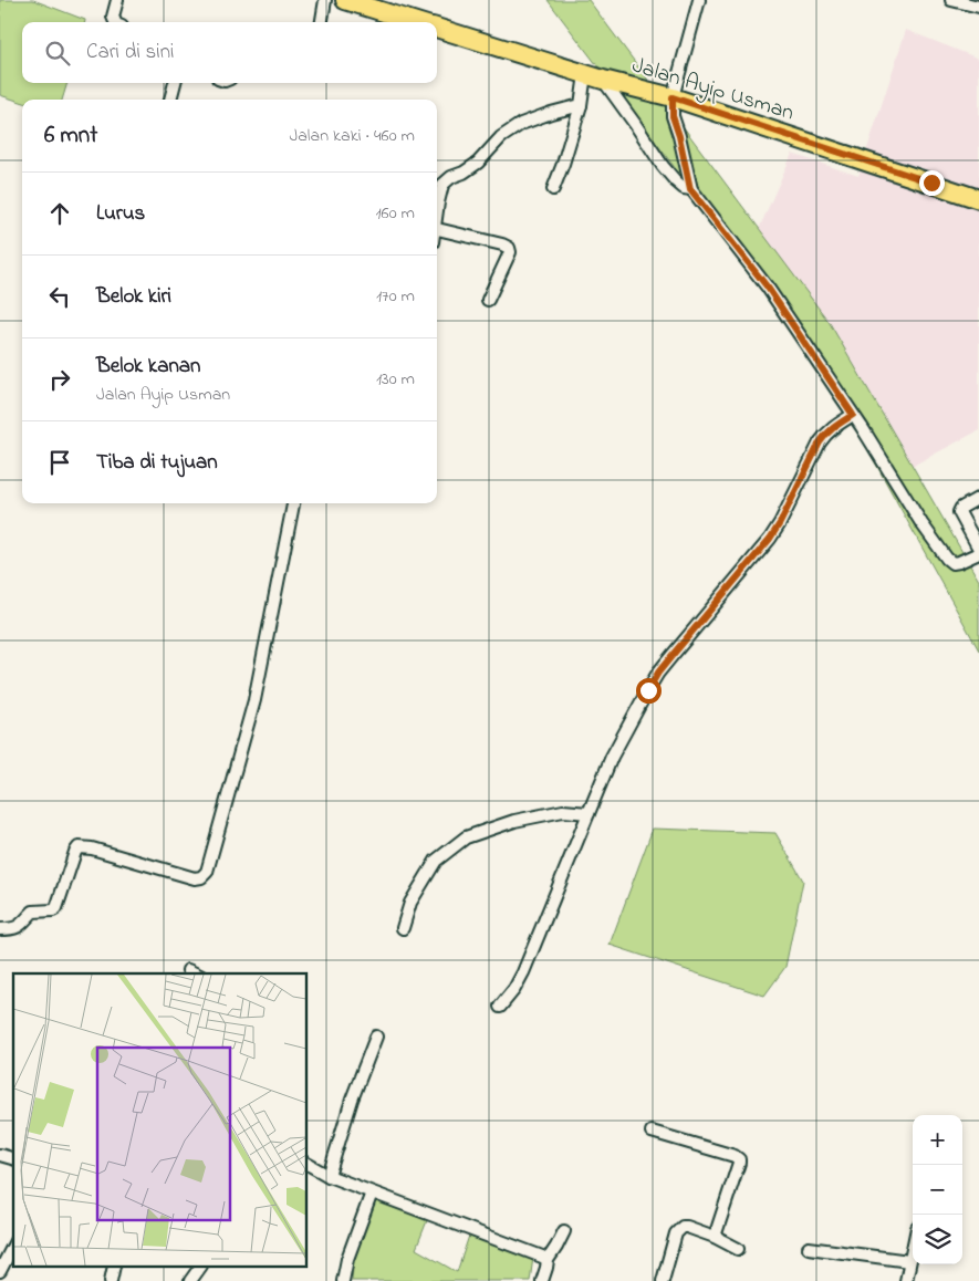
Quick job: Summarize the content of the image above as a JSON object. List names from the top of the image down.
{
  "streets": {
    "main road": ["Jalan Ayip Usman"]
  },
  "page": {
    "search": "Cari di sini",
    "heading": ["6 mnt", "Jalan kaki · 460 m"],
    "list": [
      ["Lurus", "160 m"],
      ["Belok kiri", "170 m"],
      ["Belok kanan", "Jalan Ayip Usman", "130 m"],
      "Tiba di tujuan"
    ],
    "map_buttons": ["+", "−"]
  }
}
